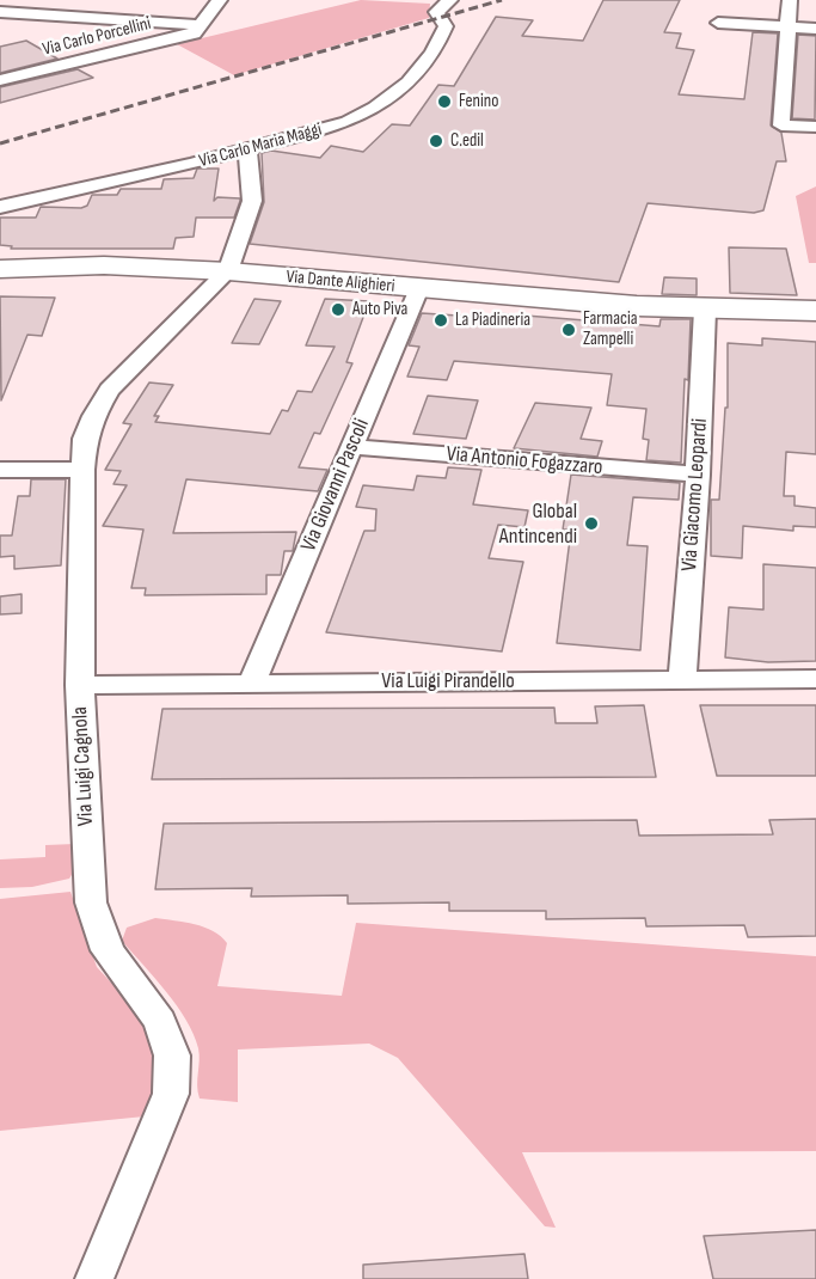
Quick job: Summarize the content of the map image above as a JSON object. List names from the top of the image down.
{
  "streets": {
    "main road": ["Via Dante Alighieri"],
    "street": [
      "Via Carlo Porcellini",
      "Via Carlo Maria Maggi",
      "Via Antonio Fogazzaro",
      "Via Giovanni Pascoli",
      "Via Giacomo Leopardi",
      "Via Luigi Pirandello",
      "Via Luigi Cagnola"
    ]
  },
  "crossings": [
    ["Via Dante Alighieri", "Via Giovanni Pascoli"],
    ["Via Dante Alighieri", "Via Giacomo Leopardi"],
    ["Via Dante Alighieri", "Via Luigi Cagnola"],
    ["Via Antonio Fogazzaro", "Via Giovanni Pascoli"],
    ["Via Antonio Fogazzaro", "Via Giacomo Leopardi"],
    ["Via Giovanni Pascoli", "Via Luigi Pirandello"],
    ["Via Giacomo Leopardi", "Via Luigi Pirandello"],
    ["Via Luigi Pirandello", "Via Luigi Cagnola"]
  ],
  "places": [
    "Fenino",
    "C.edil",
    "Auto Piva",
    "La Piadineria",
    "Farmacia Zampelli",
    "Global Antincendi"
  ]
}
